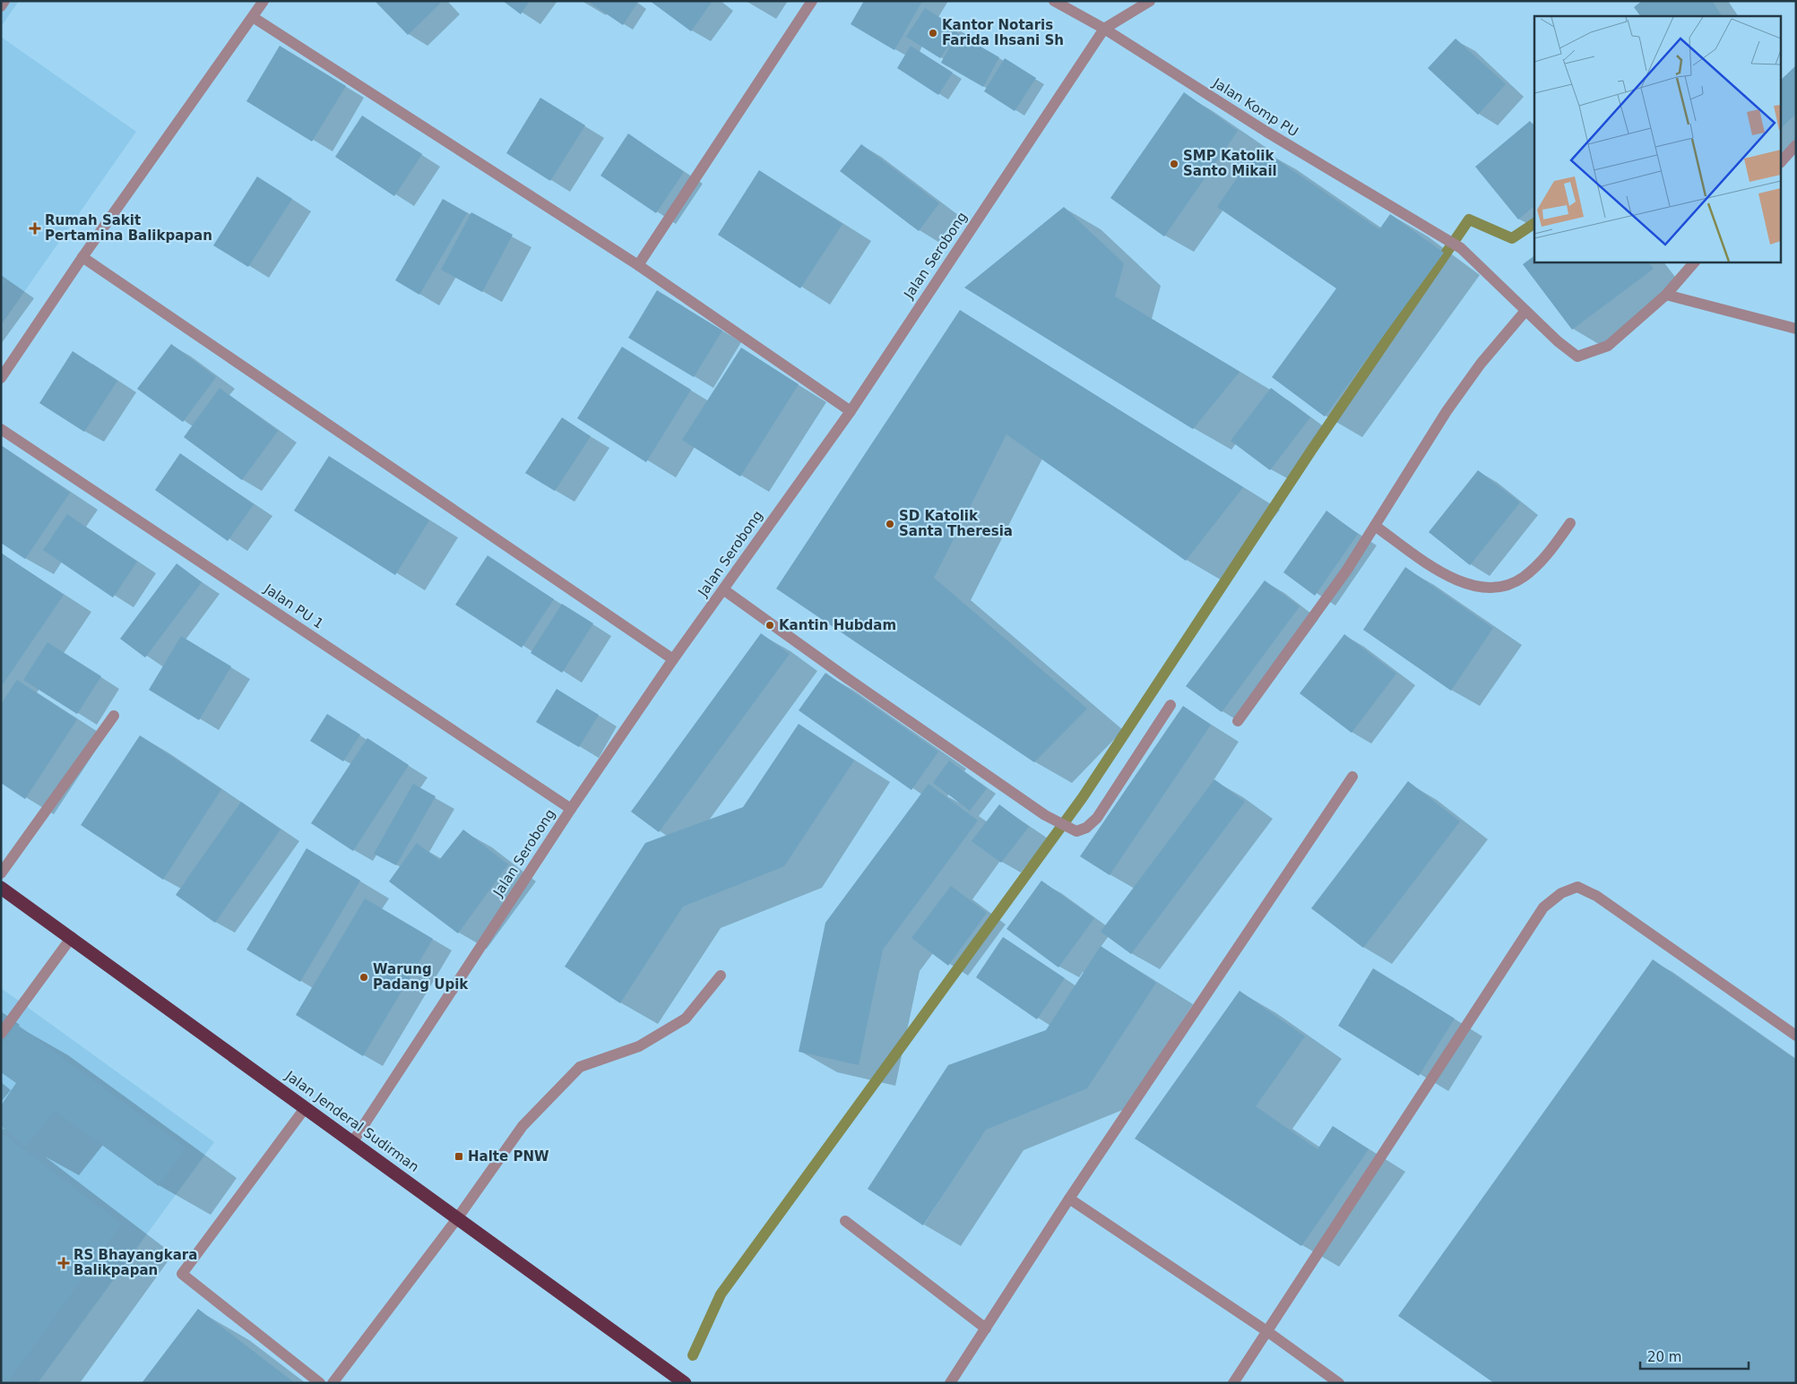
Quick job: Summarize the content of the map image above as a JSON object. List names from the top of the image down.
{
  "streets": {
    "highway": ["Jalan Jenderal Sudirman"],
    "street": ["Jalan Komp PU", "Jalan Serobong", "Jalan PU 1"]
  },
  "crossings": [
    ["Jalan Komp PU", "Jalan Serobong"],
    ["Jalan Serobong", "Jalan PU 1"],
    ["Jalan Serobong", "Jalan Jenderal Sudirman"]
  ],
  "places": {
    "other": [
      "Kantor Notaris Farida Ihsani Sh",
      "SMP Katolik Santo Mikail",
      "SD Katolik Santa Theresia",
      "Kantin Hubdam",
      "Warung Padang Upik"
    ],
    "health": ["Rumah Sakit Pertamina Balikpapan", "RS Bhayangkara Balikpapan"],
    "transit": ["Halte PNW"]
  },
  "scale_bar": "20 m"
}
